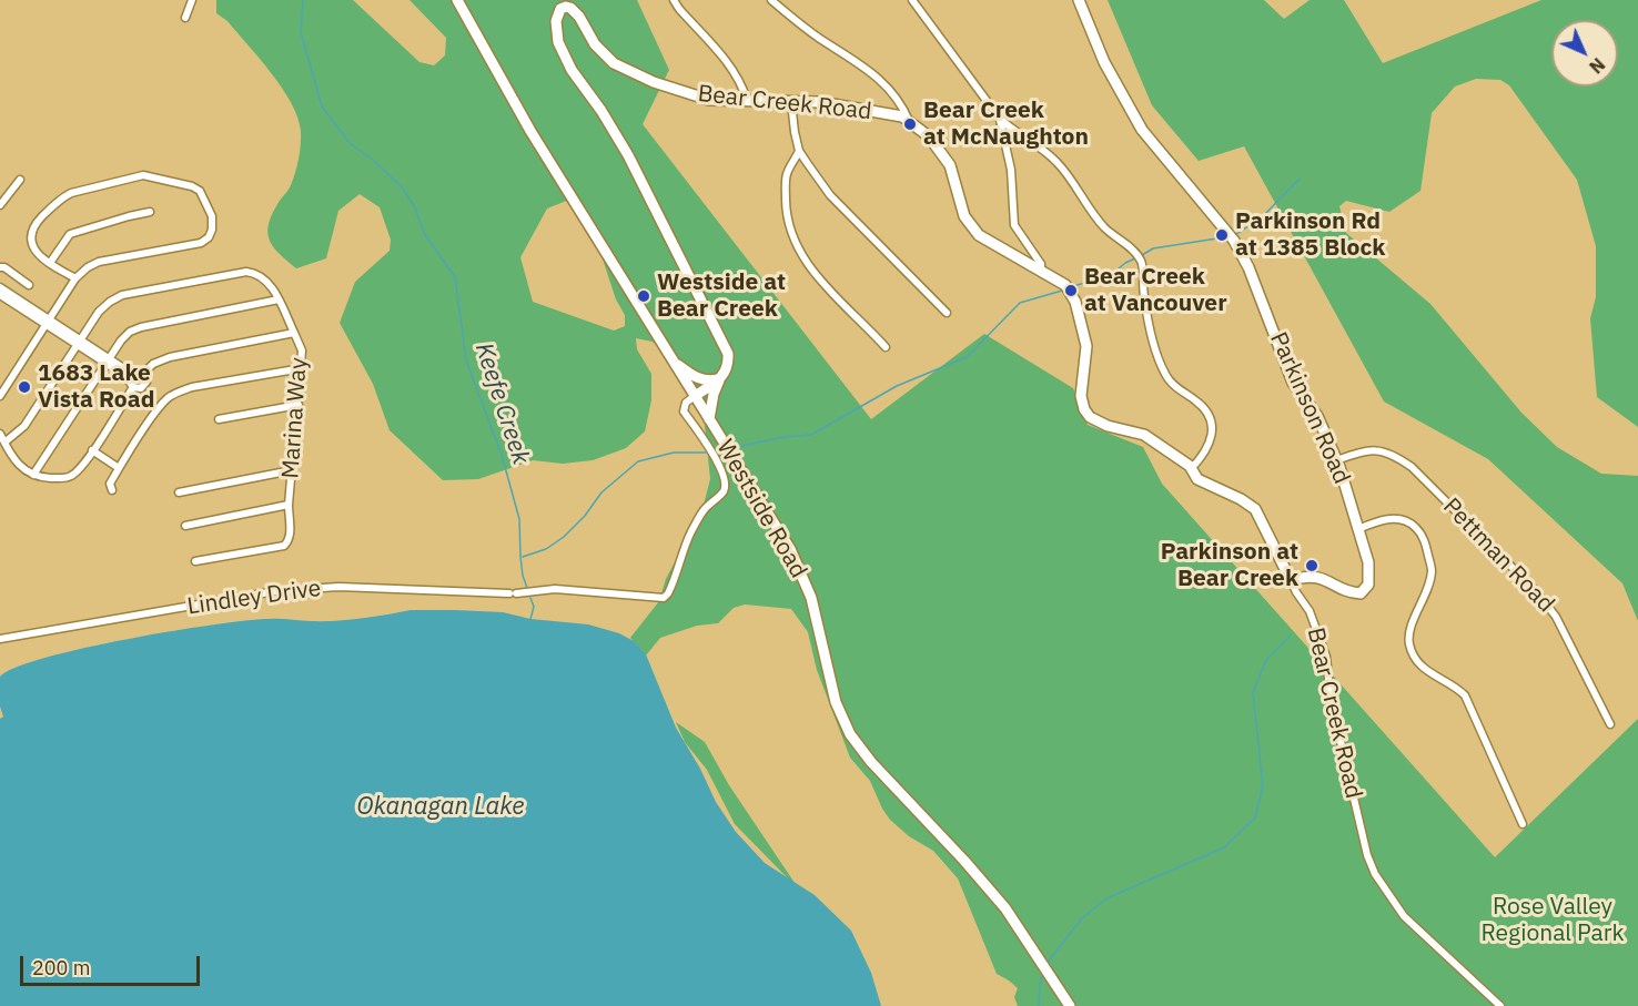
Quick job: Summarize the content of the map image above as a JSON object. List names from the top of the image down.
{
  "streets": {
    "street": [
      "Bear Creek Road",
      "Parkinson Road",
      "Marina Way",
      "Westside Road",
      "Pettman Road",
      "Lindley Drive"
    ]
  },
  "crossings": [
    ["Bear Creek Road", "Parkinson Road"],
    ["Parkinson Road", "Pettman Road"],
    ["Westside Road", "Lindley Drive"]
  ],
  "water": ["Keefe Creek", "Okanagan Lake"],
  "parks": ["Rose Valley Regional Park"],
  "places": [
    "Bear Creek at McNaughton",
    "Parkinson Rd at 1385 Block",
    "Bear Creek at Vancouver",
    "Westside at Bear Creek",
    "1683 Lake Vista Road",
    "Parkinson at Bear Creek"
  ],
  "scale_bar": "200 m",
  "north": "bottom right"
}
